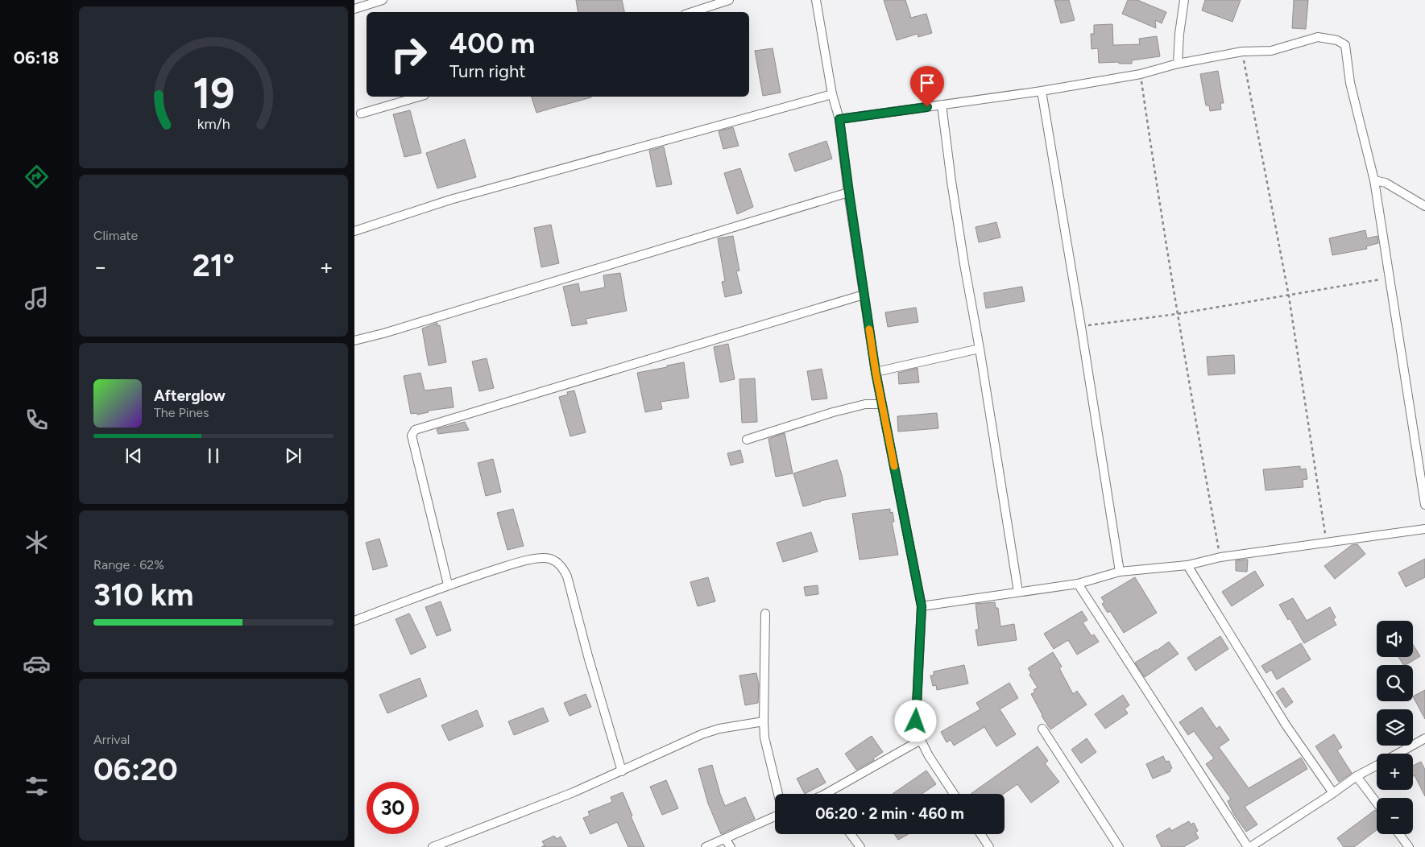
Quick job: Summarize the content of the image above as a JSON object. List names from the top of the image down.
{
  "page": {
    "tabs": "06:18",
    "turn": ["400 m", "Turn right"],
    "tile": [
      "Climate",
      ["Range · 62%", "310 km"],
      ["Arrival", "06:20"]
    ],
    "heat": ["−", "21°", "+"],
    "song": ["Afterglow", "The Pines"],
    "map_buttons": ["+", "−"],
    "limit": "30",
    "trip": "06:20 · 2 min · 460 m",
    "gauge": ["19", "km/h"]
  }
}
